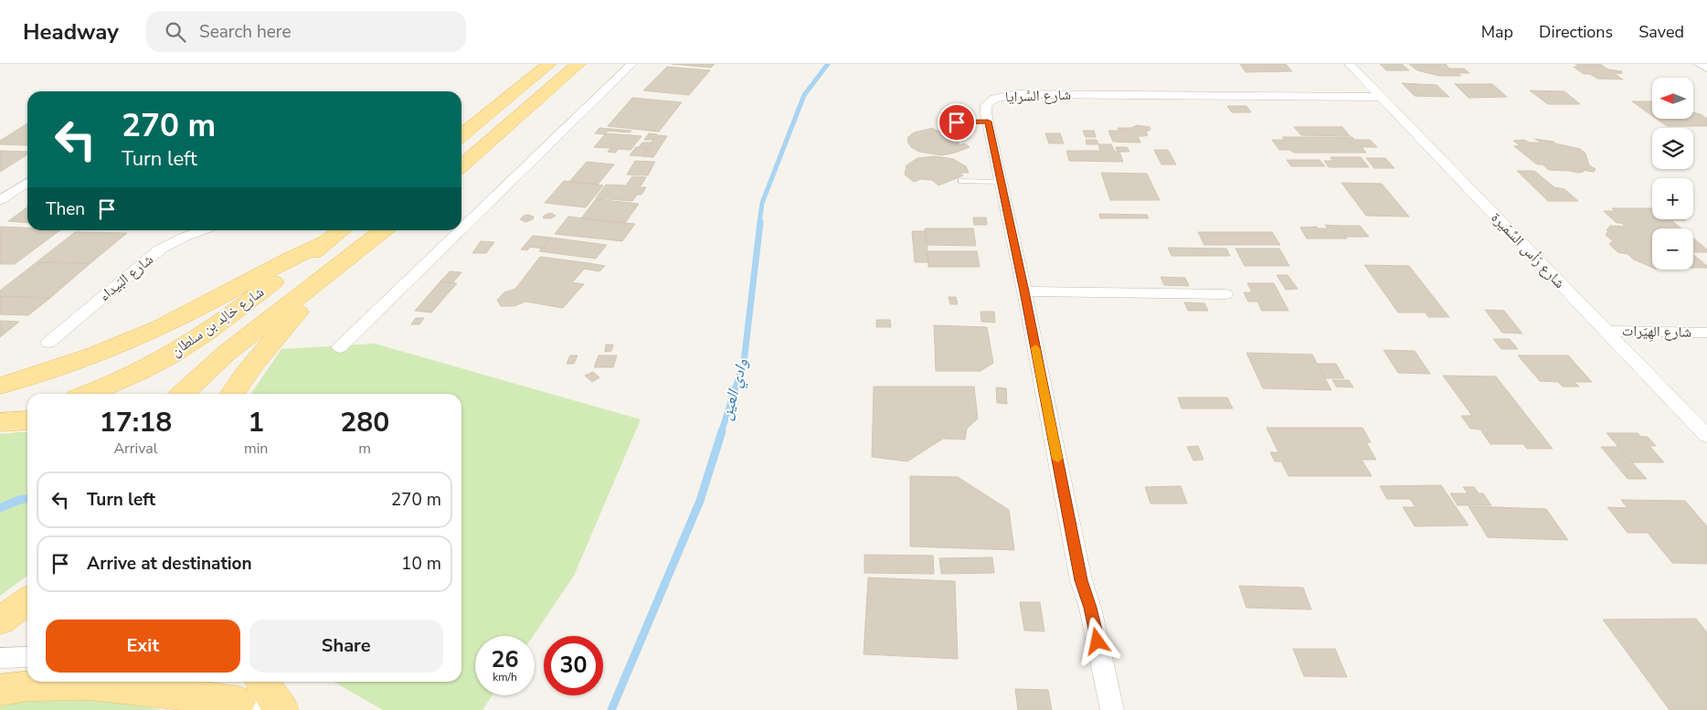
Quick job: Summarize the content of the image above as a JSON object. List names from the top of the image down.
{
  "streets": {
    "main road": ["شارع خالِد بن سلطان"],
    "street": [
      "شارع السَّرايا",
      "شارع رَأس السِّمَيرة",
      "شارع البَيداء",
      "شارع الهِيَرات"
    ]
  },
  "crossings": [
    ["شارع السَّرايا", "شارع رَأس السِّمَيرة"],
    ["شارع رَأس السِّمَيرة", "شارع الهِيَرات"]
  ],
  "water": ["وادي العين"],
  "north": "left",
  "page": {
    "header": "Headway",
    "search": "Search here",
    "nav": ["Map", "Directions", "Saved"],
    "map_buttons": ["+", "−"],
    "turn": ["270 m", "Turn left"],
    "then": "Then",
    "eta": [
      "17:18",
      "Arrival",
      "1",
      "min",
      "280",
      "m"
    ],
    "list": [
      {
        "name": "Turn left",
        "value": "270 m"
      },
      {
        "name": "Arrive at destination",
        "value": "10 m"
      }
    ],
    "buttons": ["Exit", "Share"],
    "speed": "26 km/h",
    "limit": "30"
  }
}
